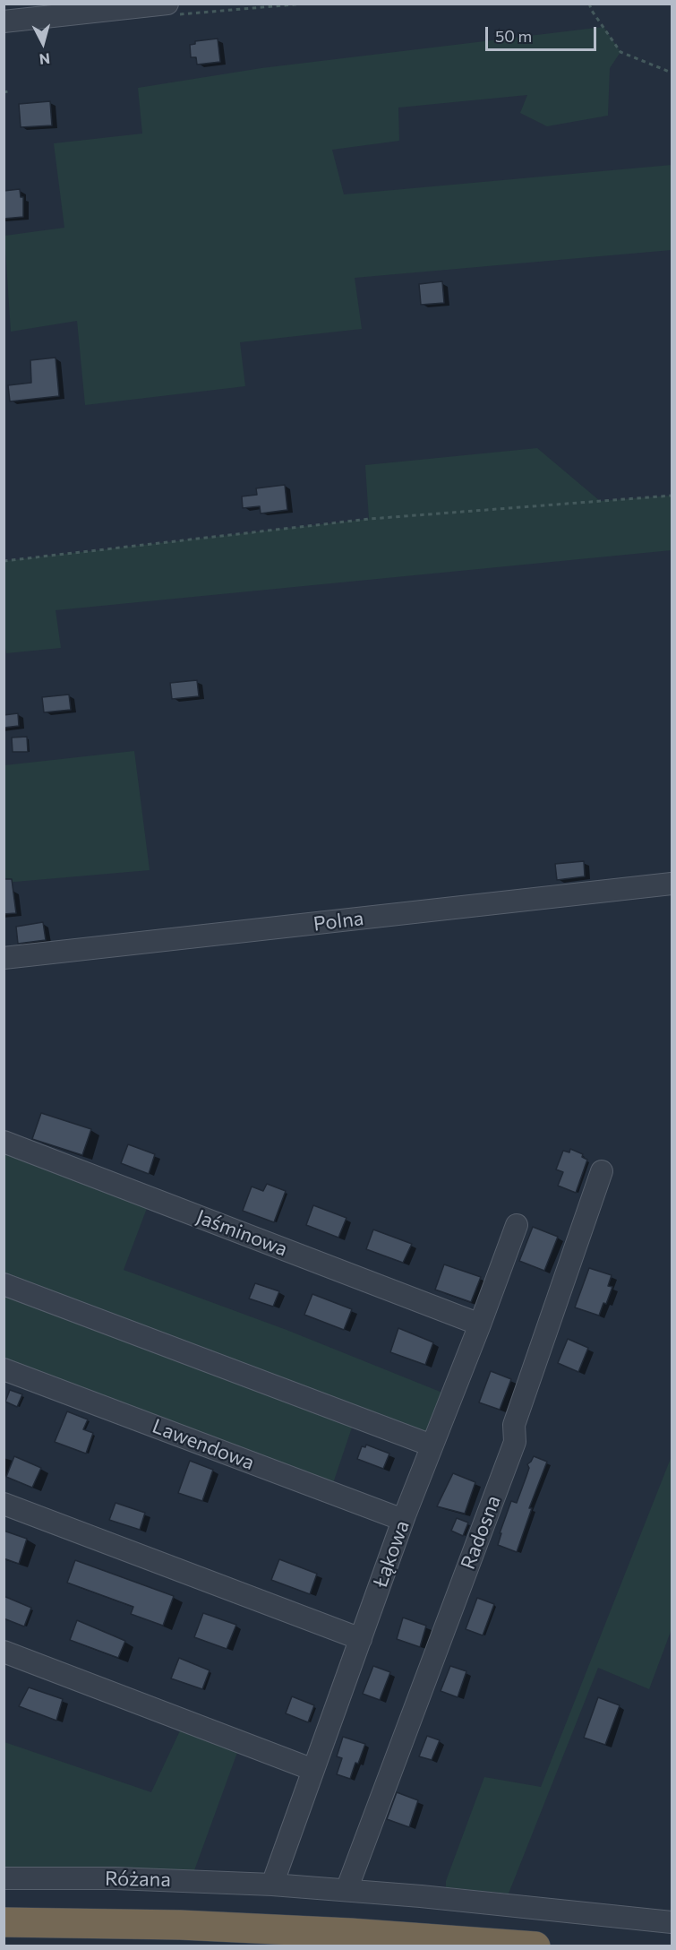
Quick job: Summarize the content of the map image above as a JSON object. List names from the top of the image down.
{
  "streets": {
    "street": [
      "Polna",
      "Jaśminowa",
      "Lawendowa",
      "Radosna",
      "Łąkowa",
      "Różana"
    ]
  },
  "crossings": [
    ["Jaśminowa", "Łąkowa"],
    ["Lawendowa", "Łąkowa"],
    ["Radosna", "Różana"],
    ["Łąkowa", "Różana"]
  ],
  "scale_bar": "50 m",
  "north": "bottom"
}
